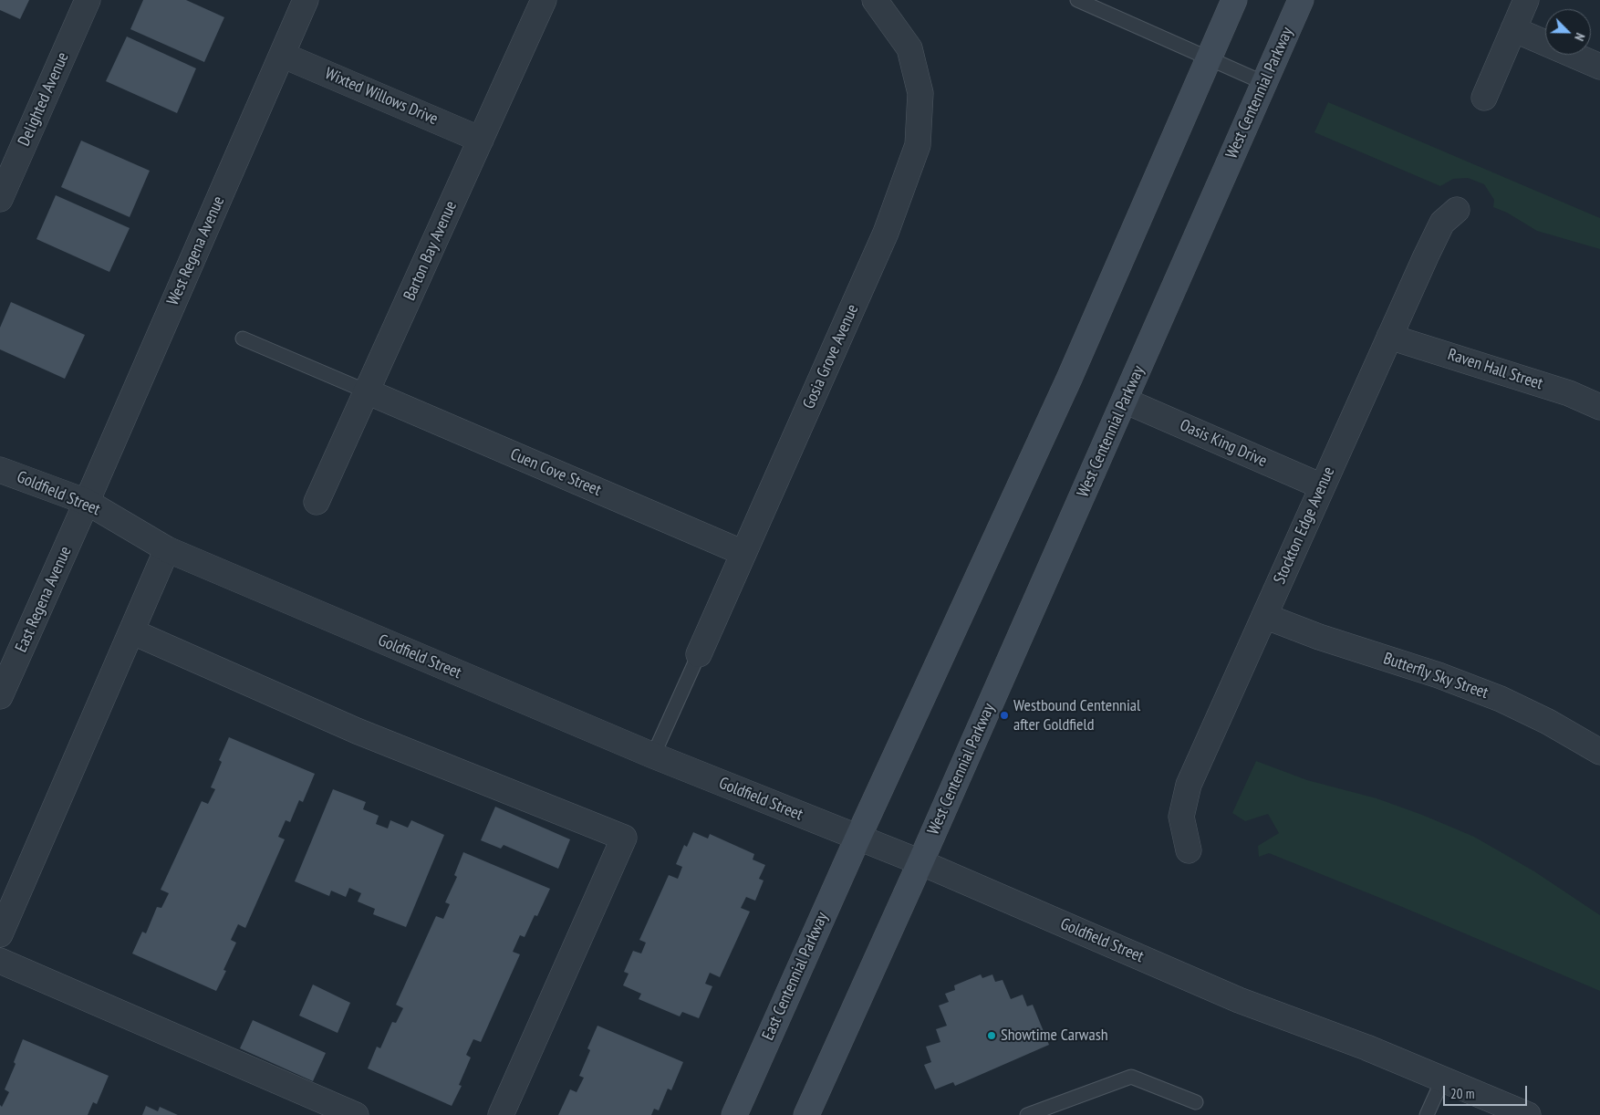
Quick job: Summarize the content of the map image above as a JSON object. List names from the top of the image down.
{
  "streets": {
    "main road": ["West Centennial Parkway", "East Centennial Parkway"],
    "street": [
      "Wixted Willows Drive",
      "Delighted Avenue",
      "West Regena Avenue",
      "Barton Bay Avenue",
      "Gosia Grove Avenue",
      "Raven Hall Street",
      "Oasis King Drive",
      "Cuen Cove Street",
      "Goldfield Street",
      "Stockton Edge Avenue",
      "East Regena Avenue",
      "Butterfly Sky Street"
    ]
  },
  "crossings": [
    ["West Centennial Parkway", "Oasis King Drive"],
    ["West Centennial Parkway", "Goldfield Street"],
    ["Wixted Willows Drive", "West Regena Avenue"],
    ["Wixted Willows Drive", "Barton Bay Avenue"],
    ["West Regena Avenue", "Goldfield Street"],
    ["West Regena Avenue", "East Regena Avenue"],
    ["Barton Bay Avenue", "Cuen Cove Street"],
    ["Gosia Grove Avenue", "Cuen Cove Street"],
    ["Raven Hall Street", "Stockton Edge Avenue"],
    ["Oasis King Drive", "Stockton Edge Avenue"],
    ["Goldfield Street", "East Regena Avenue"],
    ["Goldfield Street", "East Centennial Parkway"],
    ["Stockton Edge Avenue", "Butterfly Sky Street"]
  ],
  "places": ["Westbound Centennial after Goldfield", "Showtime Carwash"],
  "scale_bar": "20 m",
  "north": "bottom right"
}
